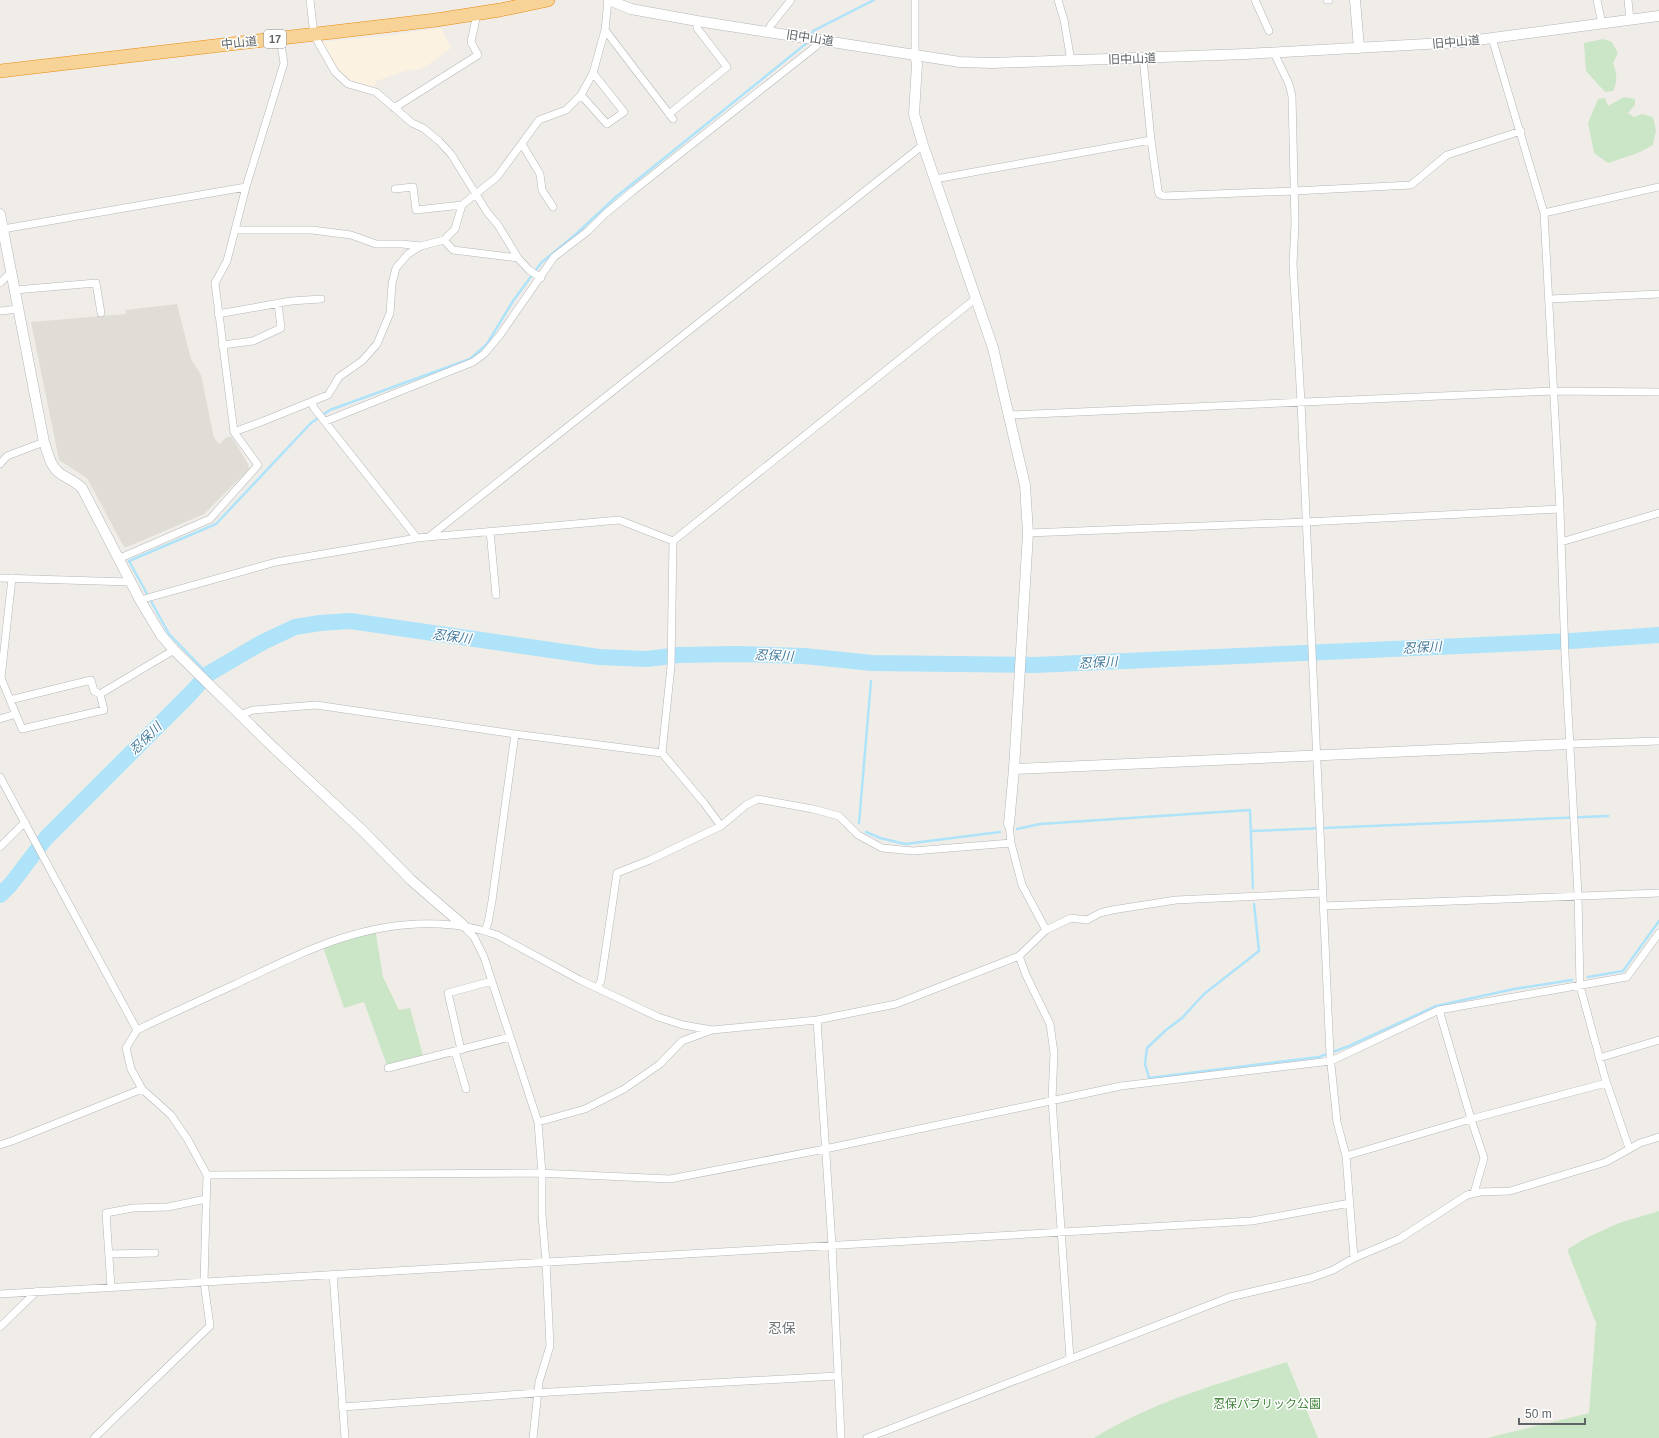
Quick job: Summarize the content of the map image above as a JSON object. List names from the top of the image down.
{
  "streets": {
    "highway": ["17", "中山道"],
    "street": ["旧中山道"]
  },
  "districts": ["忍保"],
  "water": ["忍保川"],
  "parks": ["忍保パブリック公園"],
  "scale_bar": "50 m"
}
